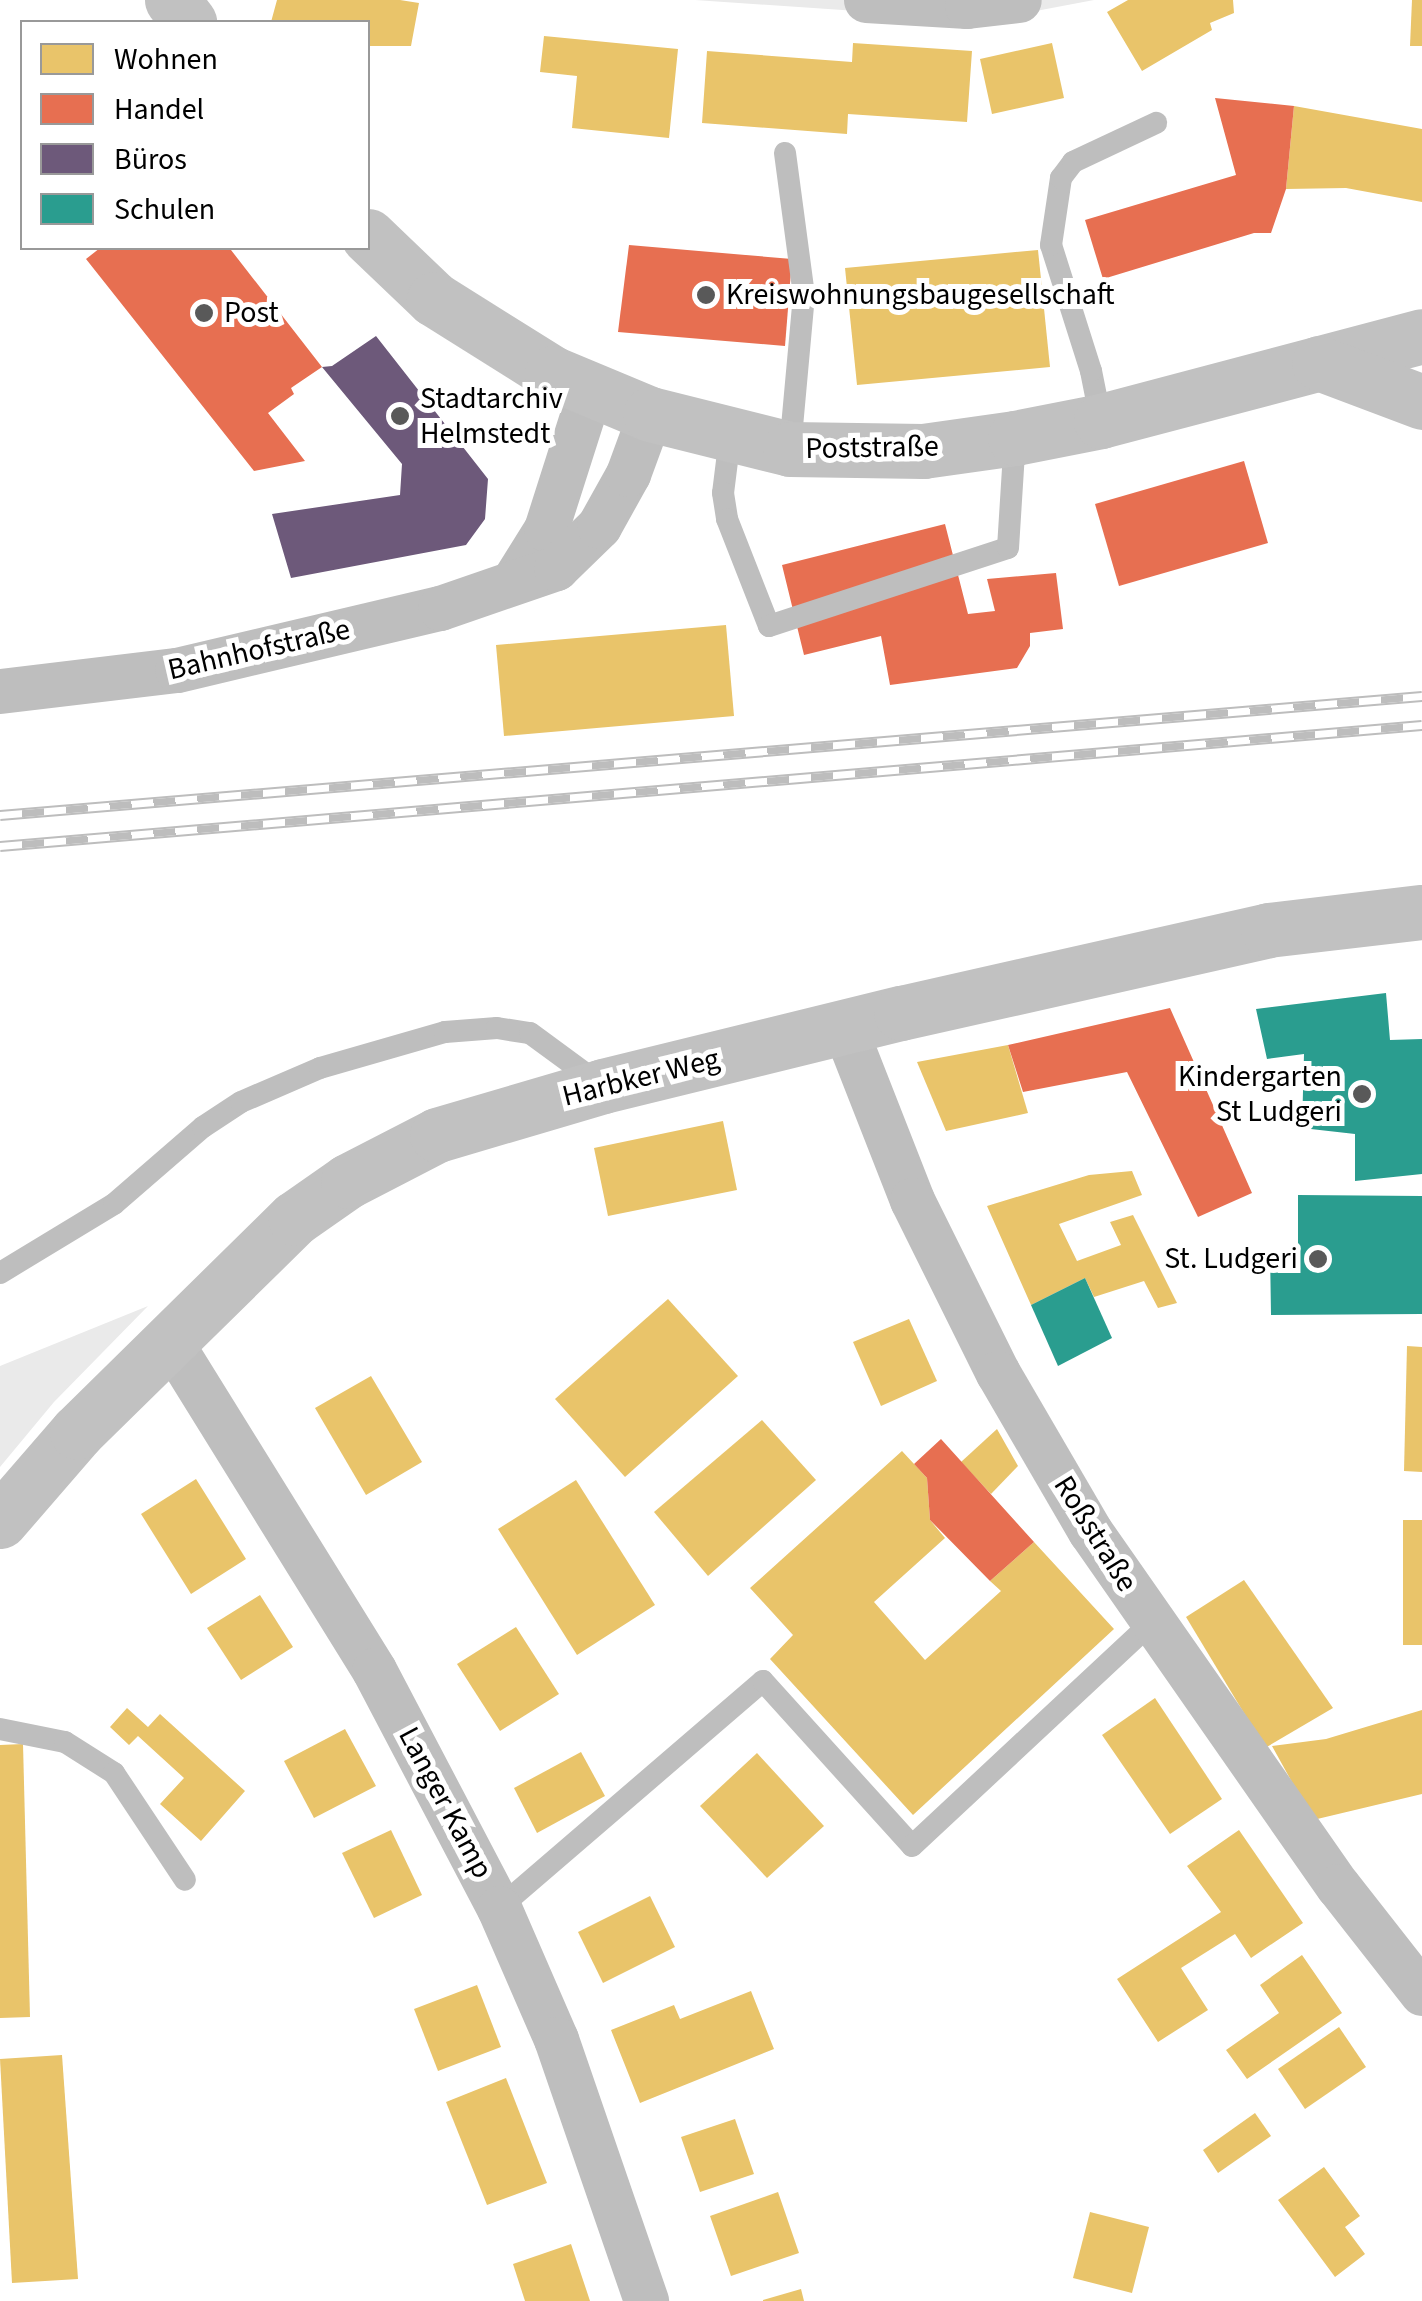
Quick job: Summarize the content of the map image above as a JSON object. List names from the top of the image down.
{
  "streets": {
    "main road": ["Poststraße", "Harbker Weg"],
    "street": ["Bahnhofstraße", "Roßstraße", "Langer Kamp"]
  },
  "crossings": [
    ["Poststraße", "Bahnhofstraße"],
    ["Harbker Weg", "Roßstraße"],
    ["Harbker Weg", "Langer Kamp"]
  ],
  "places": [
    "Kreiswohnungsbaugesellschaft",
    "Post",
    "Stadtarchiv Helmstedt",
    "Kindergarten St Ludgeri",
    "St. Ludgeri"
  ],
  "legend": [
    "Wohnen",
    "Handel",
    "Büros",
    "Schulen"
  ]
}
